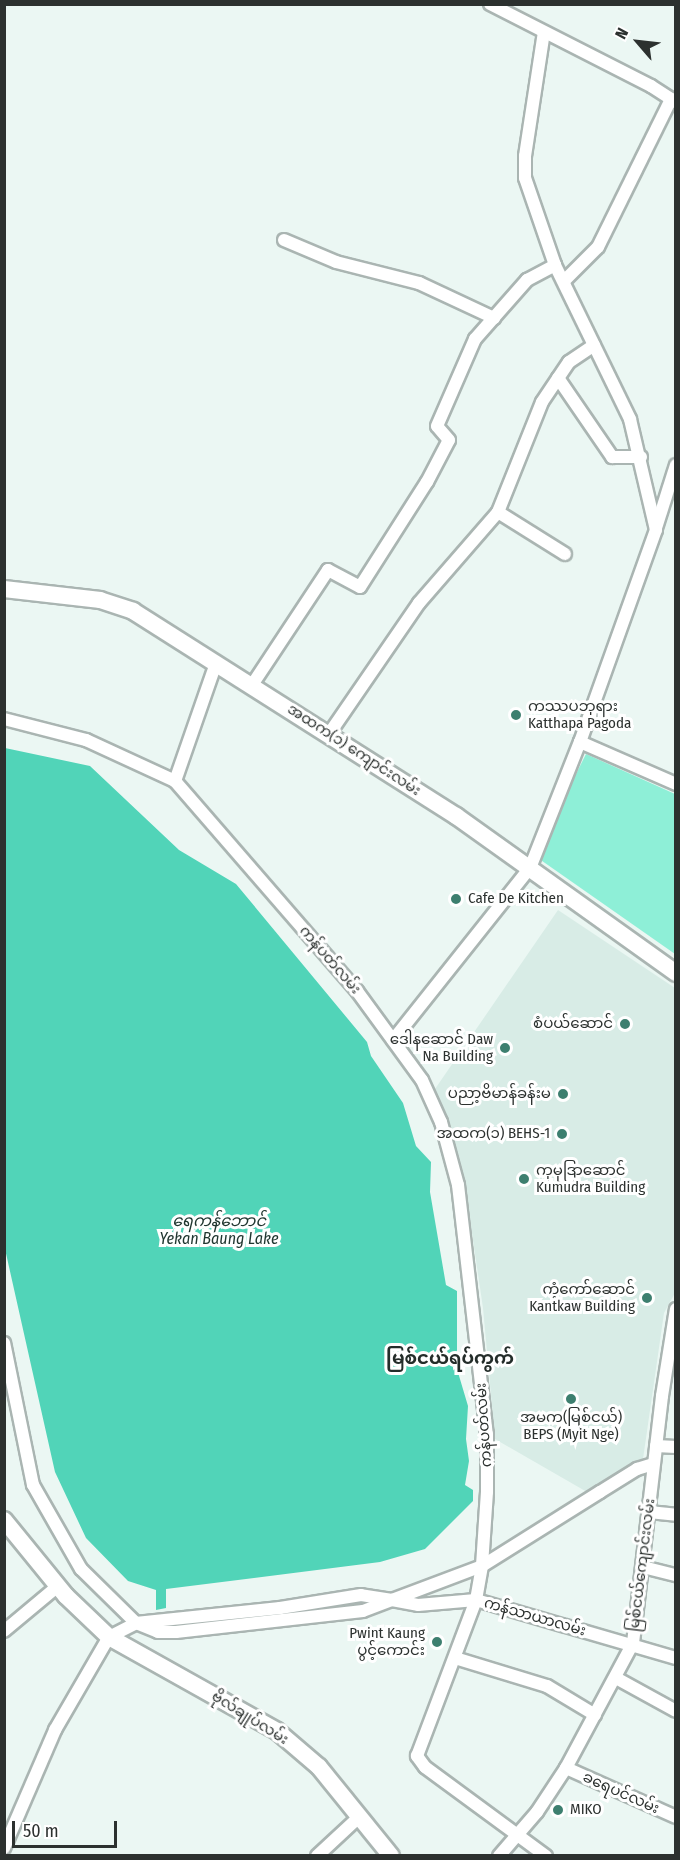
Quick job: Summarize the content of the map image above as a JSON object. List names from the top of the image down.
{
  "streets": {
    "main road": ["အထက(၁) ကျောင်းလမ်း", "ဗိုလ်ချုပ်လမ်း"],
    "street": [
      "ကန်ပတ်လမ်း",
      "မြစ်ငယ်ကျောင်းလမ်း",
      "ကန်သာယာလမ်း",
      "ခရေပင်လမ်း"
    ]
  },
  "crossings": [
    ["ကန်ပတ်လမ်း", "မြစ်ငယ်ကျောင်းလမ်း"],
    ["ကန်ပတ်လမ်း", "ကန်သာယာလမ်း"],
    ["မြစ်ငယ်ကျောင်းလမ်း", "ကန်သာယာလမ်း"],
    ["မြစ်ငယ်ကျောင်းလမ်း", "ခရေပင်လမ်း"]
  ],
  "districts": ["မြစ်ငယ်ရပ်ကွက်"],
  "water": ["ရေကန်ဘောင် Yekan Baung Lake"],
  "places": [
    "ကဿပဘုရား Katthapa Pagoda",
    "Cafe De Kitchen",
    "စံပယ်ဆောင်",
    "ဒေါနဆောင် Daw Na Building",
    "ပညာ့ဗိမာန်ခန်းမ",
    "အထက(၁) BEHS-1",
    "ကုမုဒြာဆောင် Kumudra Building",
    "ကံ့ကော်ဆောင် Kantkaw Building",
    "အမက(မြစ်ငယ်) BEPS (Myit Nge)",
    "Pwint Kaung ပွင့်ကောင်း",
    "MIKO"
  ],
  "scale_bar": "50 m",
  "north": "top left"
}
